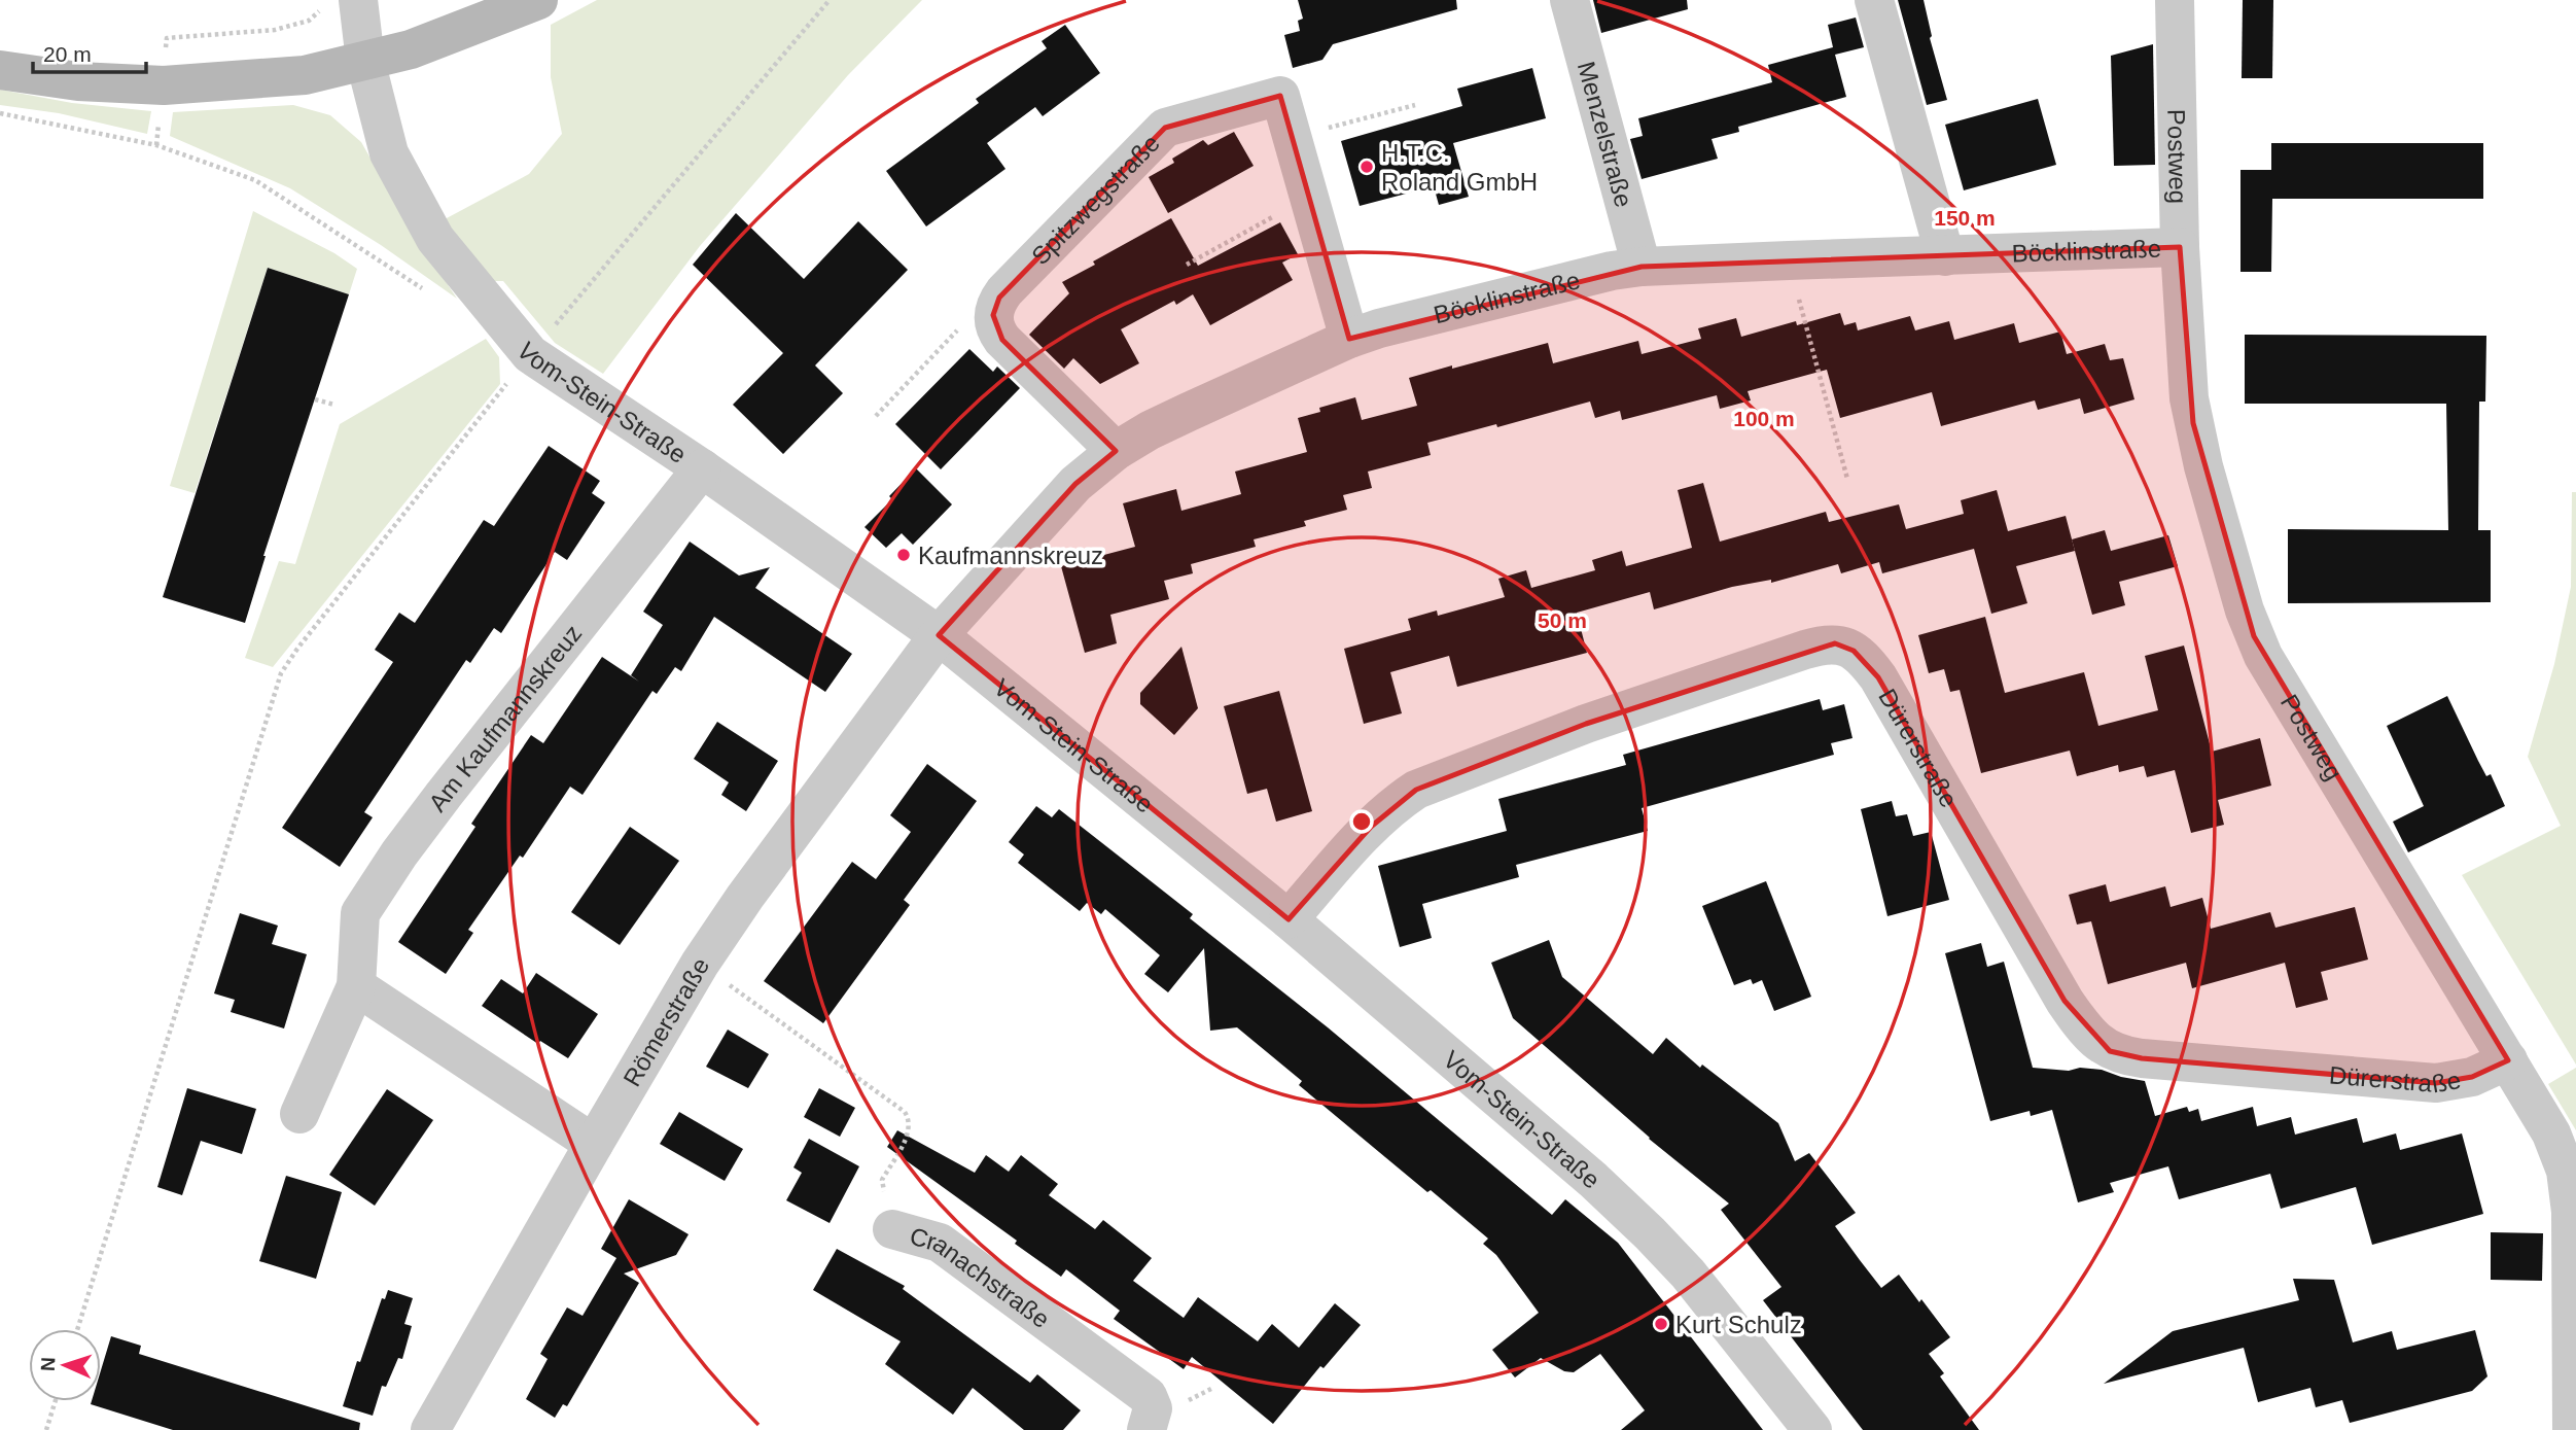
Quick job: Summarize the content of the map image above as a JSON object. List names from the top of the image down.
{
  "streets": {
    "street": [
      "Menzelstraße",
      "Postweg",
      "Spitzwegstraße",
      "Böcklinstraße",
      "Vom-Stein-Straße",
      "Am Kaufmannskreuz",
      "Dürerstraße",
      "Römerstraße",
      "Cranachstraße"
    ]
  },
  "crossings": [
    ["Menzelstraße", "Böcklinstraße"],
    ["Postweg", "Böcklinstraße"],
    ["Postweg", "Dürerstraße"],
    ["Spitzwegstraße", "Böcklinstraße"],
    ["Böcklinstraße", "Vom-Stein-Straße"],
    ["Böcklinstraße", "Römerstraße"],
    ["Vom-Stein-Straße", "Am Kaufmannskreuz"],
    ["Vom-Stein-Straße", "Dürerstraße"],
    ["Vom-Stein-Straße", "Römerstraße"],
    ["Römerstraße", "Cranachstraße"]
  ],
  "places": ["H.T.C. Roland GmbH", "Kaufmannskreuz", "Kurt Schulz"],
  "scale_bar": "20 m",
  "north": "left",
  "rings": ["150 m", "100 m", "50 m"]
}
